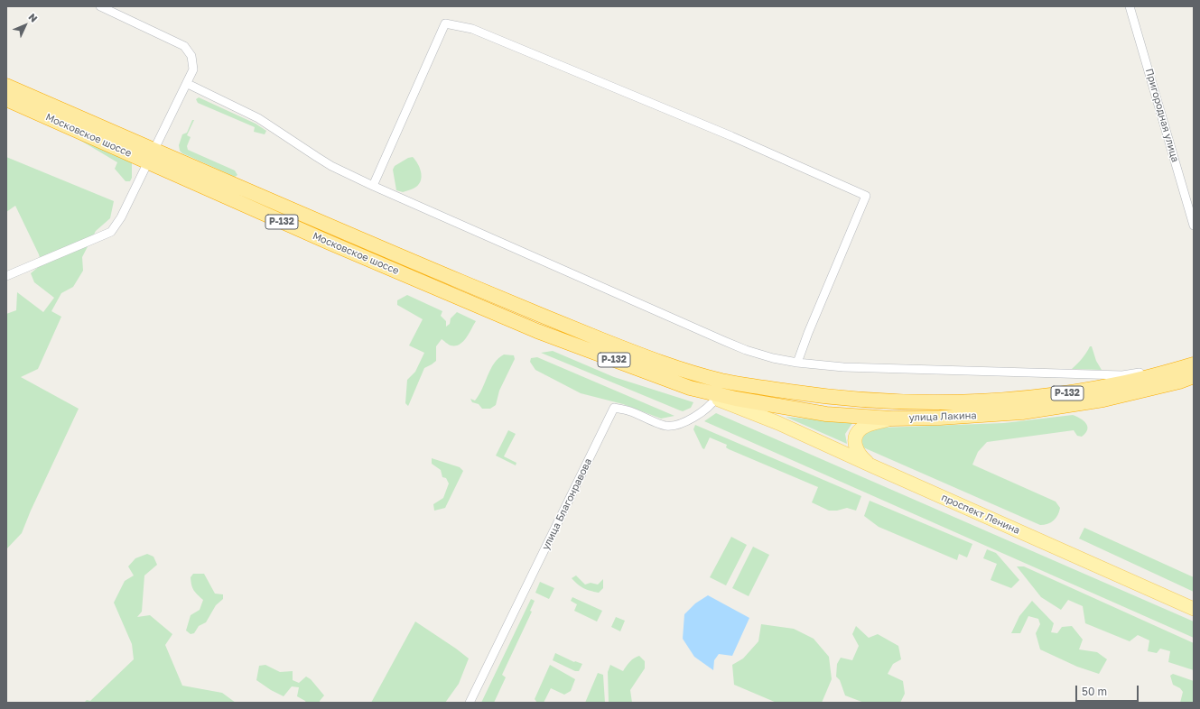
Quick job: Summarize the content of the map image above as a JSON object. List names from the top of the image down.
{
  "streets": {
    "highway": ["Московское шоссе", "Р-132", "улица Лакина"],
    "main road": ["проспект Ленина"],
    "street": ["Пригородная улица", "улица Благонравова"]
  },
  "crossings": [
    ["Московское шоссе", "улица Лакина"],
    ["Московское шоссе", "проспект Ленина"],
    ["улица Лакина", "улица Благонравова"],
    ["улица Лакина", "проспект Ленина"],
    ["улица Благонравова", "проспект Ленина"]
  ],
  "scale_bar": "50 m",
  "north": "top right"
}
